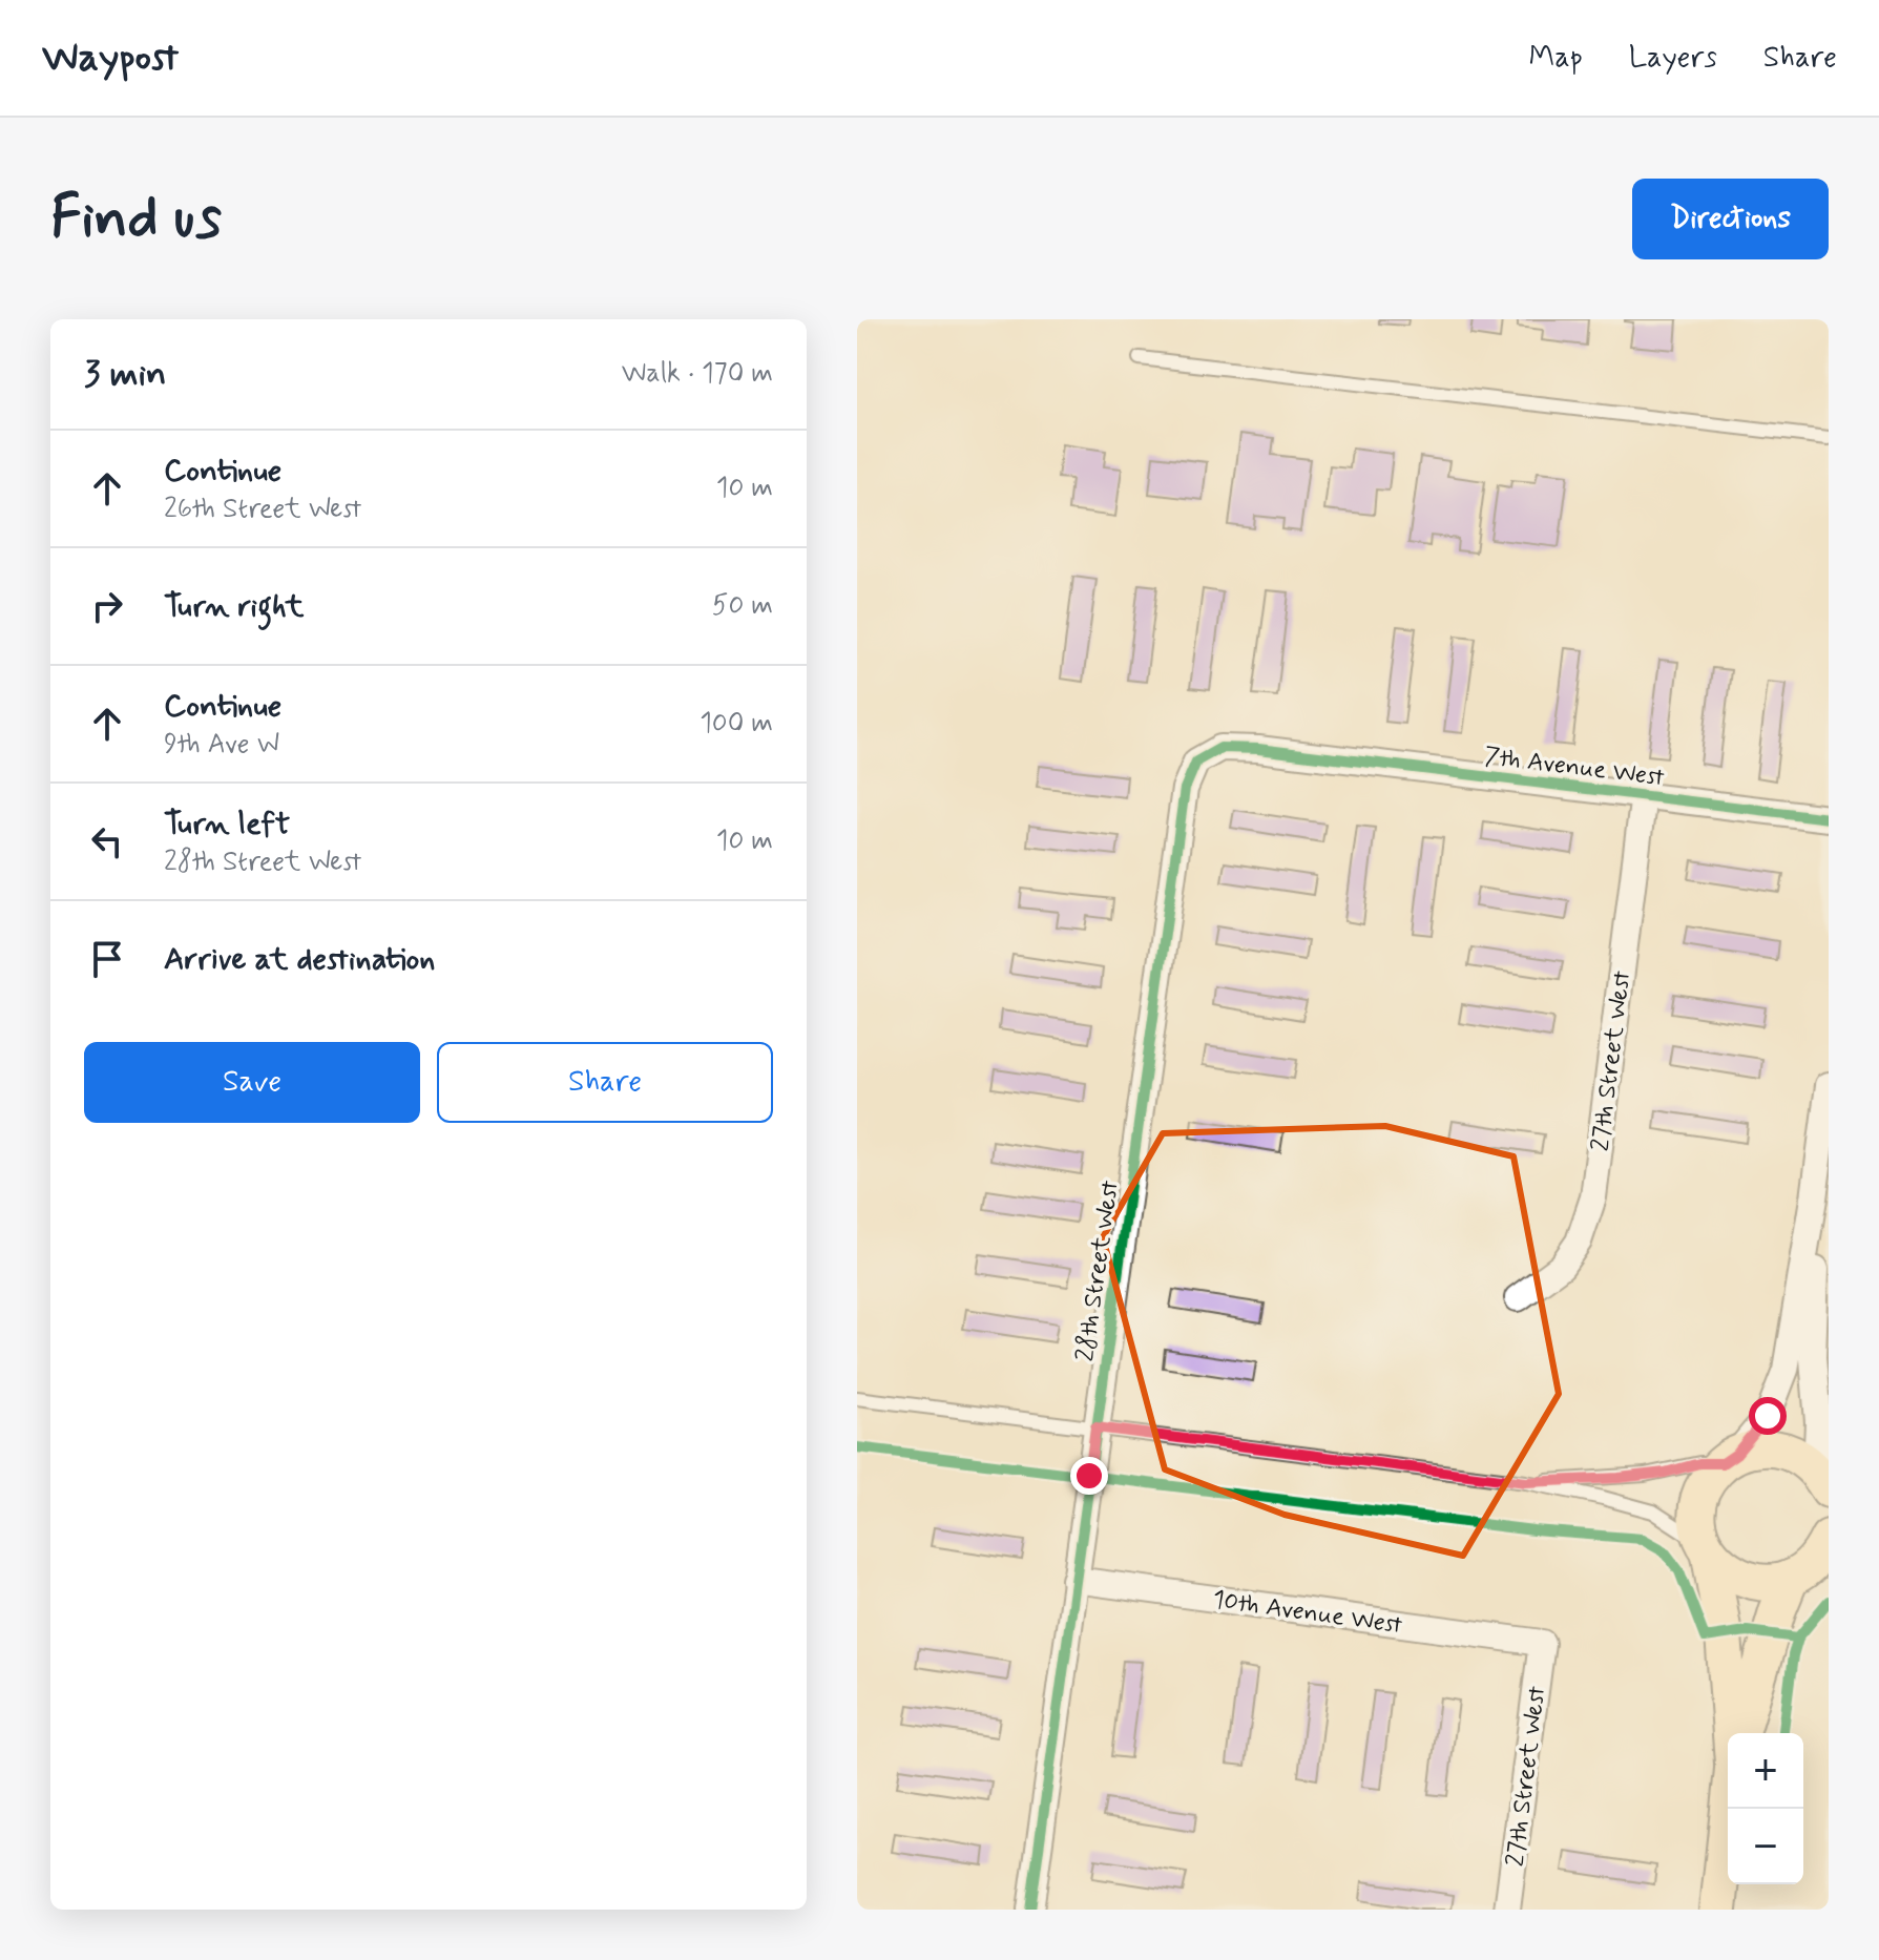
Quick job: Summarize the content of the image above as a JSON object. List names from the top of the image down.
{
  "streets": {
    "street": [
      "7th Avenue West",
      "27th Street West",
      "28th Street West",
      "10th Avenue West"
    ]
  },
  "crossings": [
    ["7th Avenue West", "27th Street West"],
    ["7th Avenue West", "28th Street West"],
    ["27th Street West", "10th Avenue West"],
    ["28th Street West", "10th Avenue West"]
  ],
  "page": {
    "header": "Waypost",
    "nav": ["Map", "Layers", "Share"],
    "buttons": [
      "Directions",
      ["Save", "Share"]
    ],
    "title": "Find us",
    "heading": ["3 min", "Walk · 170 m"],
    "list": [
      ["Continue", "26th Street West", "10 m"],
      ["Turn right", "50 m"],
      ["Continue", "9th Ave W", "100 m"],
      ["Turn left", "28th Street West", "10 m"],
      "Arrive at destination"
    ],
    "map_buttons": ["+", "−"]
  }
}
